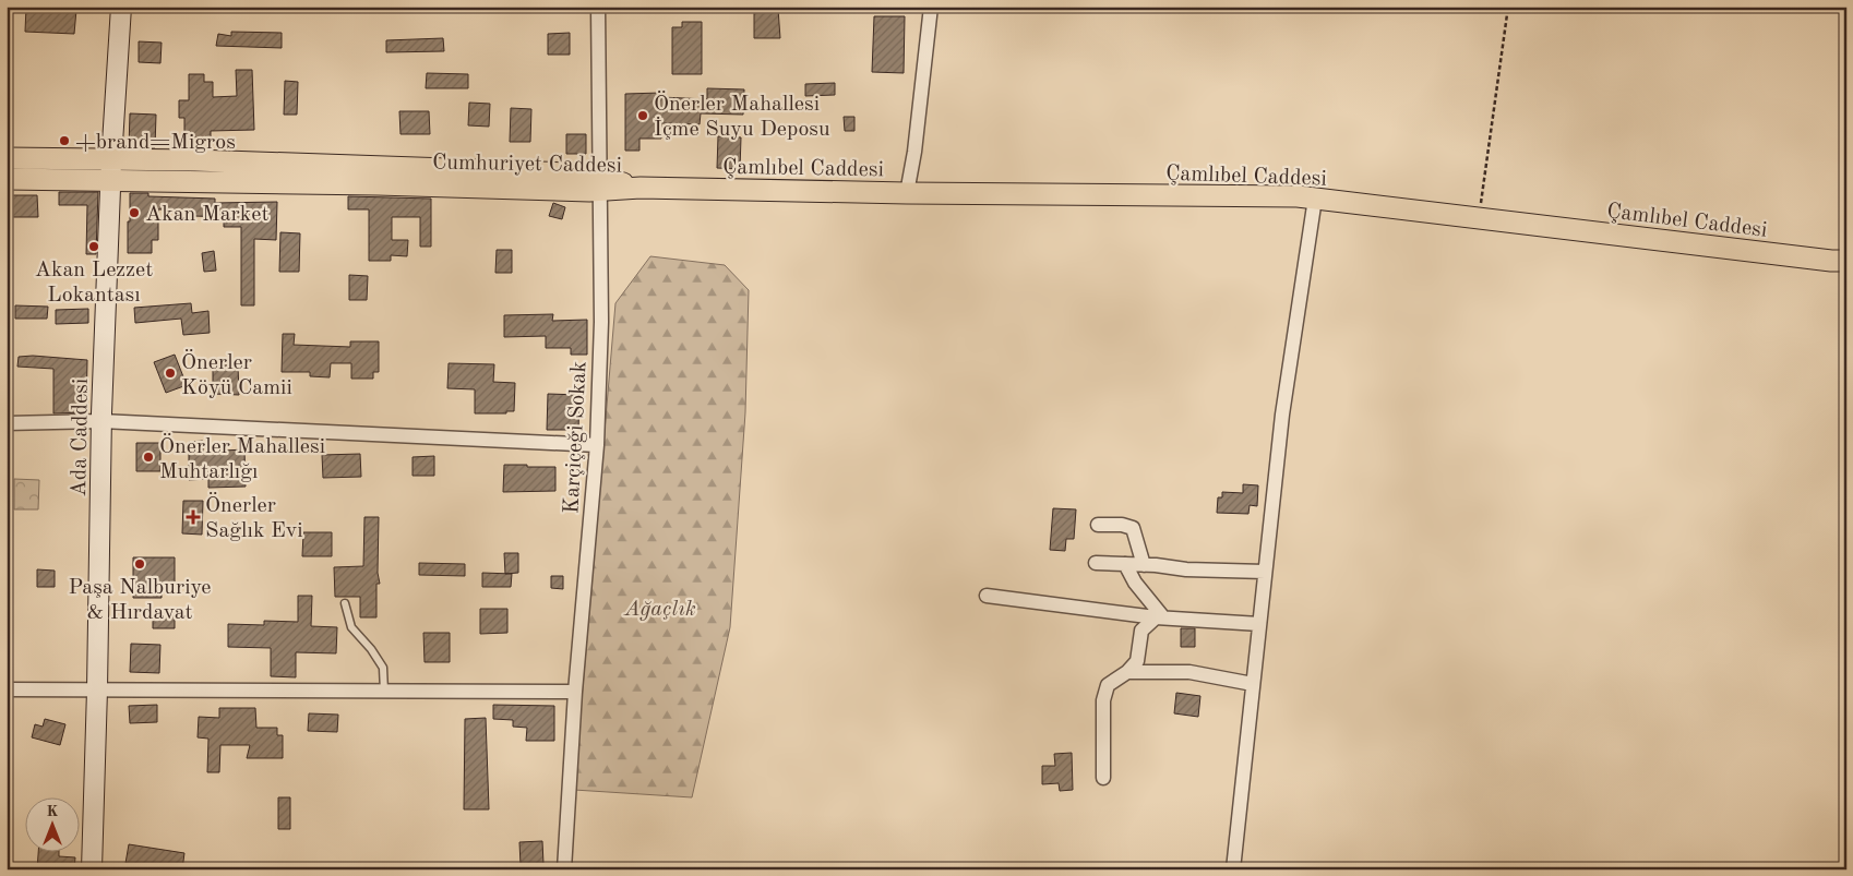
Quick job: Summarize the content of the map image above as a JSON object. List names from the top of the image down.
{
  "streets": {
    "main road": ["Cumhuriyet Caddesi", "Çamlıbel Caddesi", "Ada Caddesi"],
    "street": ["Karçiçeği Sokak"]
  },
  "crossings": [
    ["Cumhuriyet Caddesi", "Çamlıbel Caddesi"],
    ["Cumhuriyet Caddesi", "Ada Caddesi"],
    ["Cumhuriyet Caddesi", "Karçiçeği Sokak"]
  ],
  "parks": ["Ağaçlık"],
  "places": {
    "other": [
      "Önerler Mahallesi İçme Suyu Deposu",
      "+brand=Migros",
      "Akan Market",
      "Akan Lezzet Lokantası",
      "Önerler Köyü Camii",
      "Önerler Mahallesi Muhtarlığı",
      "Paşa Nalburiye & Hırdavat"
    ],
    "health": ["Önerler Sağlık Evi"]
  },
  "north": "top"
}
